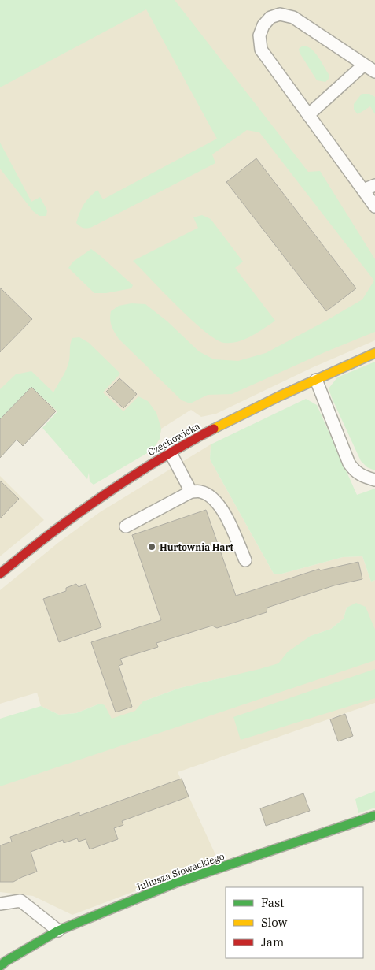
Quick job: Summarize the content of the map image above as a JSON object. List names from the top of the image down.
{
  "streets": {
    "street": ["Czechowicka", "Juliusza Słowackiego"]
  },
  "places": ["Hurtownia Hart"],
  "legend": ["Fast", "Slow", "Jam"]
}
